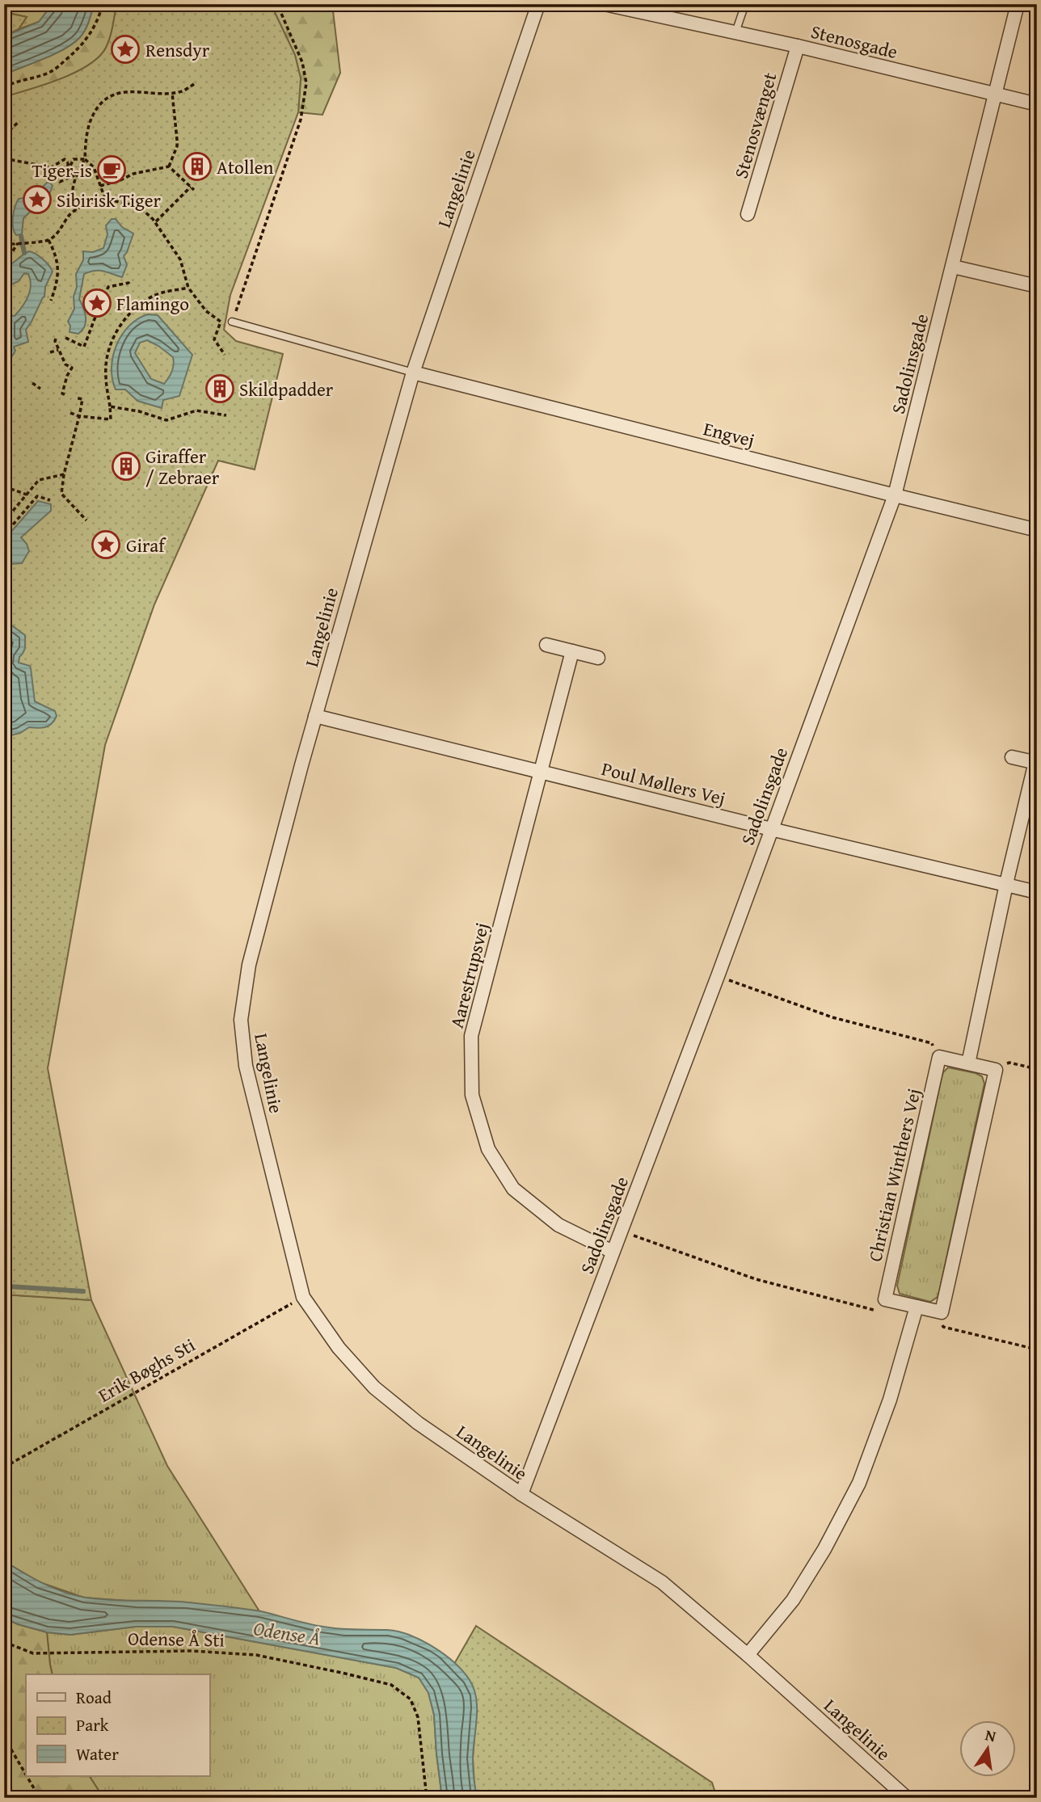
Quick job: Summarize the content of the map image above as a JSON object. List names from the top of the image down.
{
  "streets": {
    "street": [
      "Stenosgade",
      "Stenosvænget",
      "Langelinie",
      "Sadolinsgade",
      "Engvej",
      "Poul Møllers Vej",
      "Aarestrupsvej",
      "Christian Winthers Vej"
    ],
    "path": ["Erik Bøghs Sti", "Odense Å Sti"]
  },
  "crossings": [
    ["Stenosgade", "Stenosvænget"],
    ["Stenosgade", "Sadolinsgade"],
    ["Langelinie", "Sadolinsgade"],
    ["Langelinie", "Engvej"],
    ["Langelinie", "Poul Møllers Vej"],
    ["Langelinie", "Erik Bøghs Sti"],
    ["Sadolinsgade", "Engvej"],
    ["Sadolinsgade", "Poul Møllers Vej"],
    ["Sadolinsgade", "Aarestrupsvej"],
    ["Poul Møllers Vej", "Aarestrupsvej"]
  ],
  "water": ["Odense Å"],
  "places": {
    "place": [
      "Rensdyr",
      "Sibirisk Tiger",
      "Flamingo",
      "Giraf"
    ],
    "building": ["Atollen", "Skildpadder", "Giraffer / Zebraer"],
    "cafe": ["Tiger-is"]
  },
  "legend": ["Road", "Park", "Water"],
  "north": "top"
}
